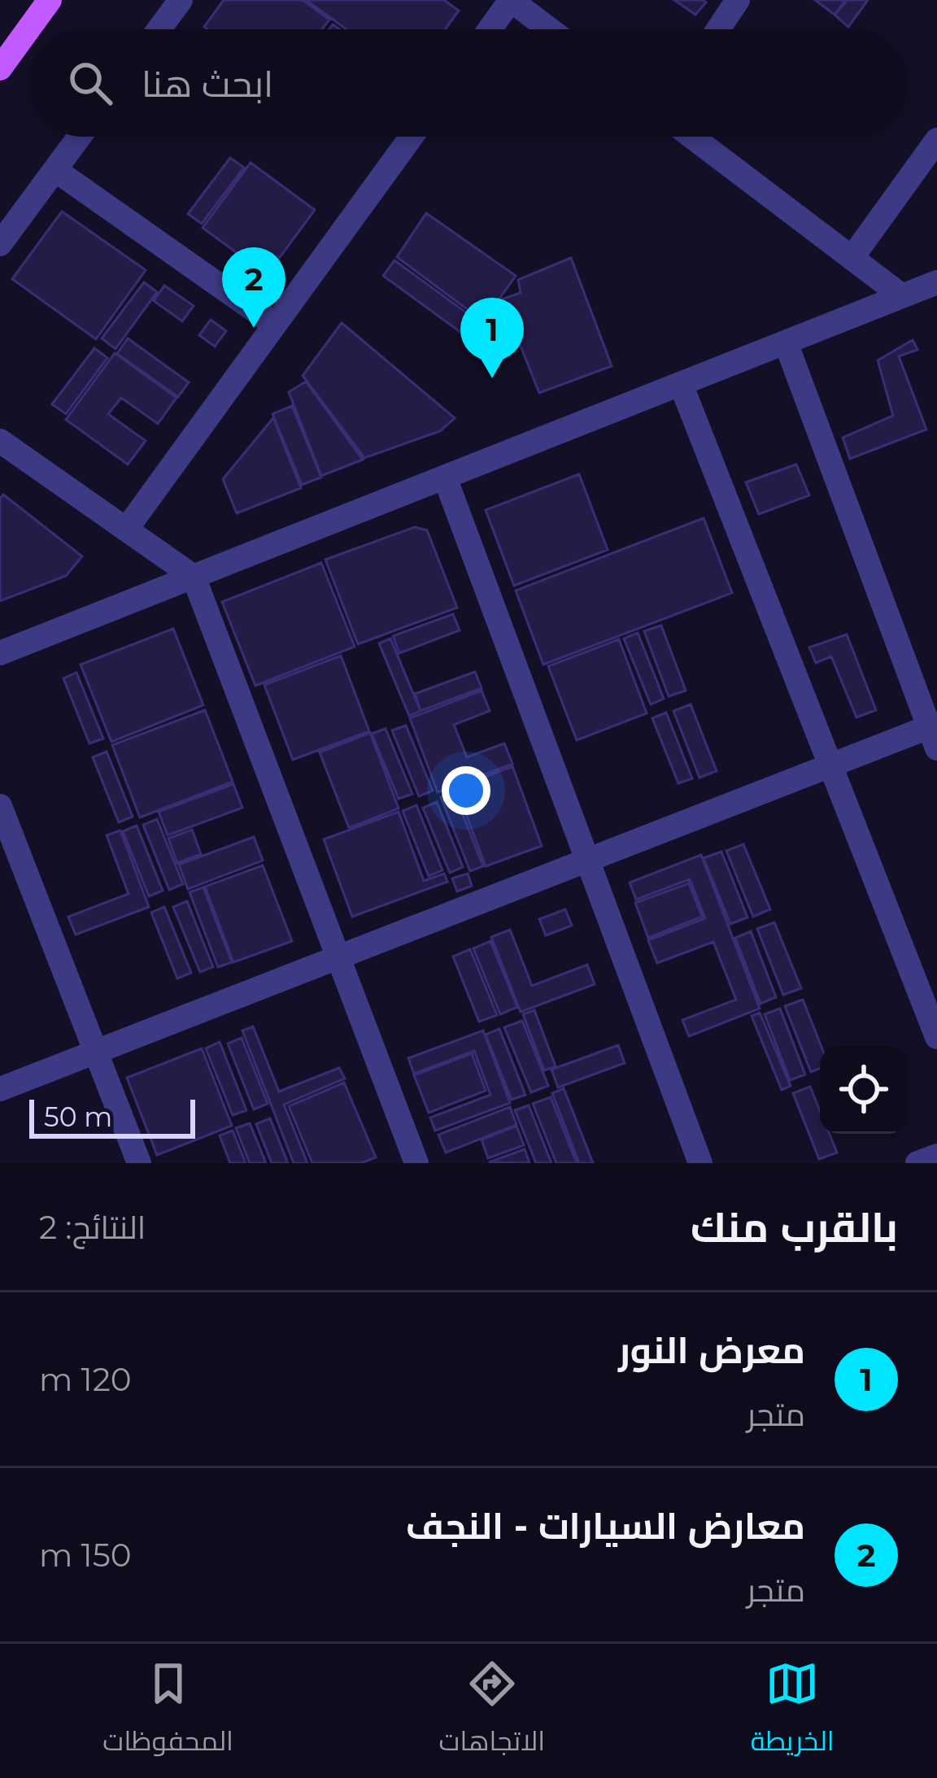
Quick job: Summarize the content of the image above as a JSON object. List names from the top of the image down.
{
  "scale_bar": "50 m",
  "page": {
    "search": "ابحث هنا",
    "pins": ["2", "1"],
    "scale": "50 m",
    "heading": ["بالقرب منك", "النتائج: 2"],
    "list": [
      {
        "mark": "1",
        "name": "معرض النور",
        "note": "متجر",
        "value": "120 m"
      },
      {
        "mark": "2",
        "name": "معارض السيارات - النجف",
        "note": "متجر",
        "value": "150 m"
      }
    ],
    "nav": ["الخريطة", "الاتجاهات", "المحفوظات"]
  }
}
